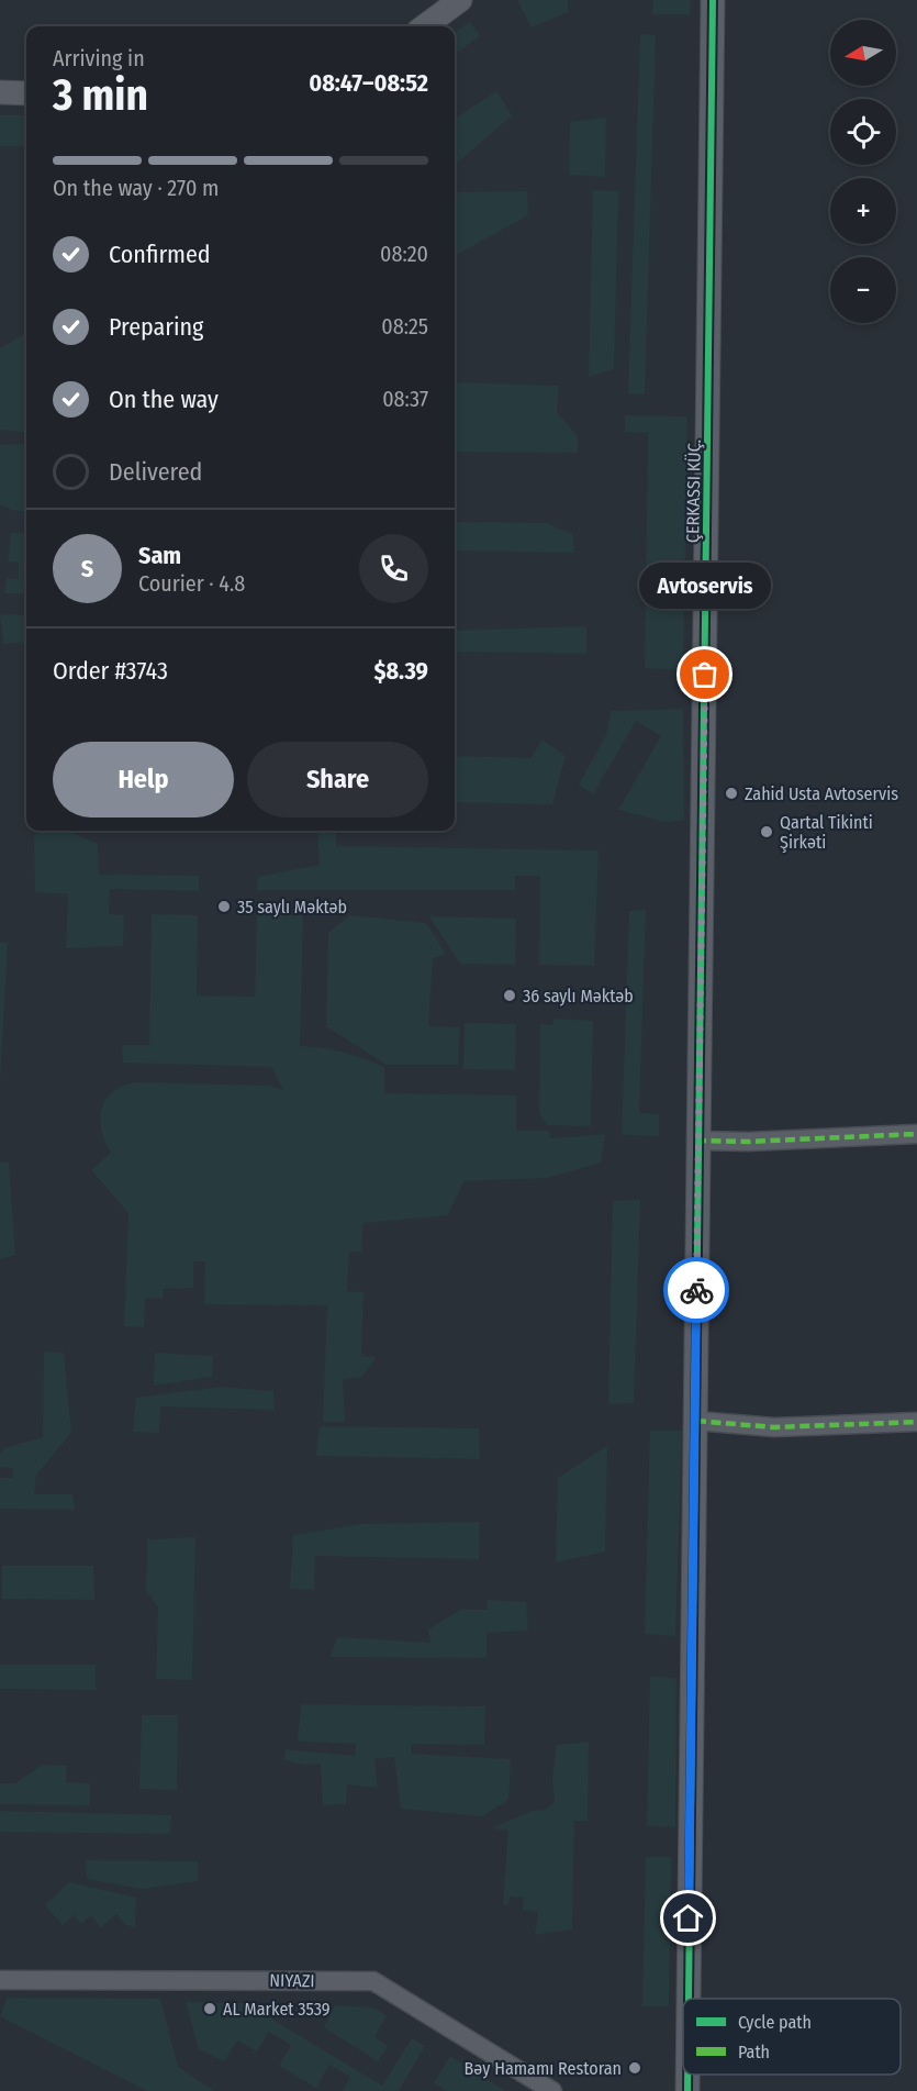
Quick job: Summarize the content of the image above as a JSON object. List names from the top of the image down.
{
  "streets": {
    "street": ["NIYAZI"],
    "cycle path": ["ÇERKASSI KÜÇ."]
  },
  "places": [
    "Avtoservis",
    "Zahid Usta Avtoservis",
    "Qartal Tikinti Şirkәti",
    "35 saylı Məktəb",
    "36 saylı Məktəb",
    "AL Market 3539",
    "Bәy Hamamı Restoran"
  ],
  "legend": ["Cycle path", "Path"],
  "north": "left",
  "page": {
    "map_buttons": ["+", "−"],
    "heading": ["3 min", "Arriving in", "08:47–08:52"],
    "panel": [
      "Sam",
      "Courier · 4.8",
      "Order #3743",
      "$8.39"
    ],
    "bar": "On the way · 270 m",
    "list": [
      ["Confirmed", "08:20"],
      ["Preparing", "08:25"],
      ["On the way", "08:37"],
      "Delivered"
    ],
    "round": "S",
    "bubble": "Avtoservis",
    "buttons": ["Help", "Share"]
  }
}
